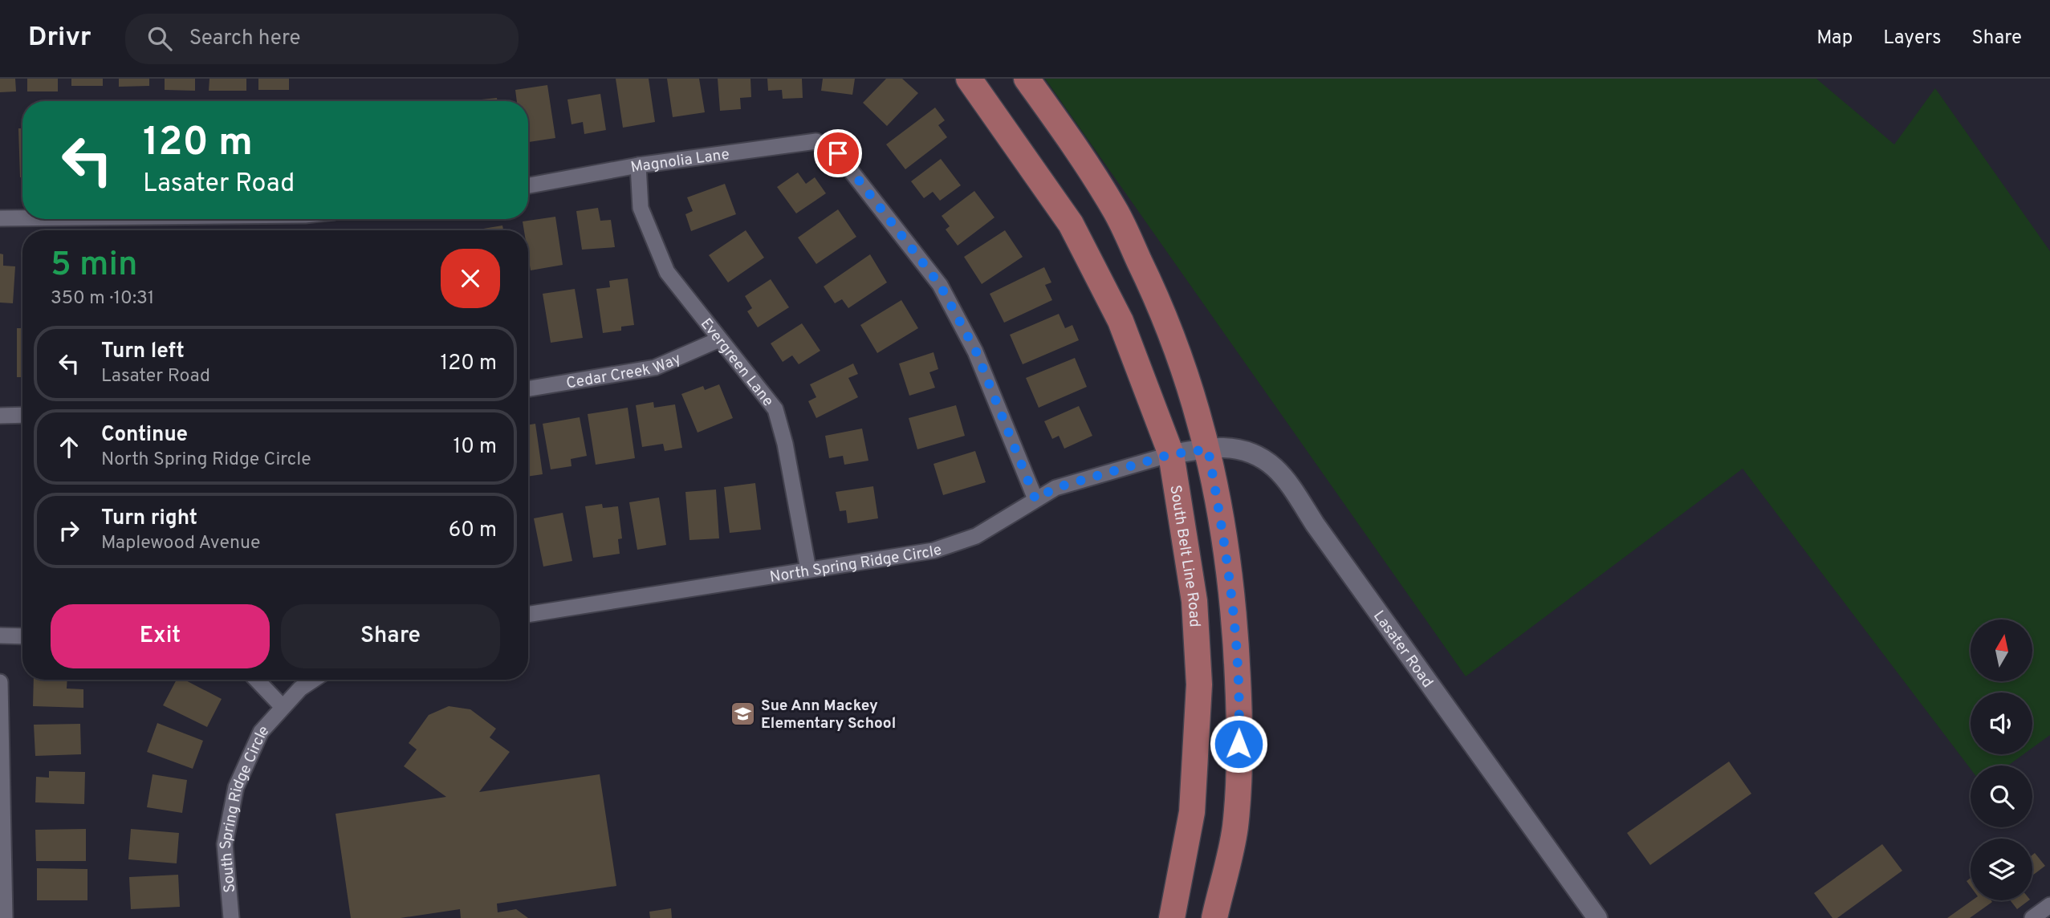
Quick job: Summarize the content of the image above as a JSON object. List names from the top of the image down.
{
  "streets": {
    "main road": ["South Belt Line Road"],
    "street": [
      "Magnolia Lane",
      "Evergreen Lane",
      "Cedar Creek Way",
      "North Spring Ridge Circle",
      "Lasater Road",
      "South Spring Ridge Circle"
    ]
  },
  "crossings": [
    ["Magnolia Lane", "Evergreen Lane"],
    ["Magnolia Lane", "North Spring Ridge Circle"],
    ["Evergreen Lane", "Cedar Creek Way"],
    ["Evergreen Lane", "North Spring Ridge Circle"],
    ["South Belt Line Road", "North Spring Ridge Circle"],
    ["South Belt Line Road", "Lasater Road"],
    ["North Spring Ridge Circle", "Lasater Road"]
  ],
  "places": {
    "school or university": ["Sue Ann Mackey Elementary School"]
  },
  "north": "top",
  "page": {
    "header": "Drivr",
    "search": "Search here",
    "nav": ["Map", "Layers", "Share"],
    "turn": ["120 m", "Lasater Road"],
    "heading": ["5 min", "350 m · 10:31"],
    "list": [
      {
        "name": "Turn left",
        "note": "Lasater Road",
        "value": "120 m"
      },
      {
        "name": "Continue",
        "note": "North Spring Ridge Circle",
        "value": "10 m"
      },
      {
        "name": "Turn right",
        "note": "Maplewood Avenue",
        "value": "60 m"
      }
    ],
    "buttons": ["Exit", "Share"]
  }
}
